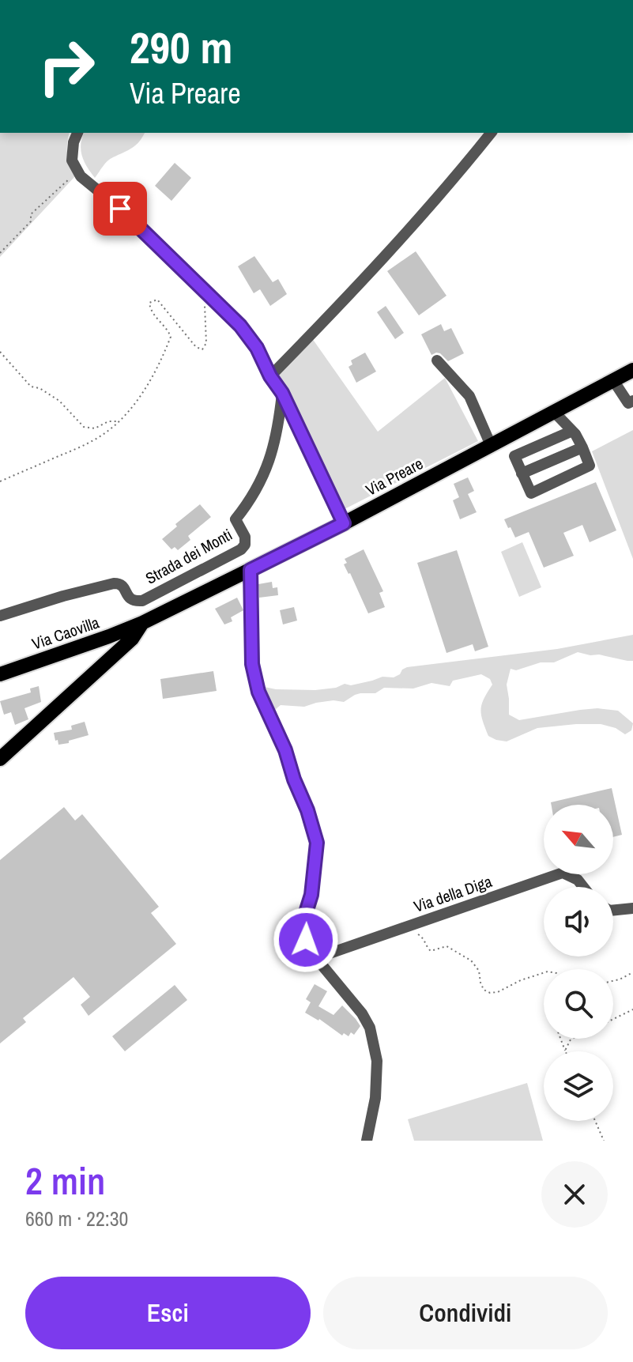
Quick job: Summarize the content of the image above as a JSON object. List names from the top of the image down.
{
  "streets": {
    "main road": ["Via Preare", "Via Caovilla"],
    "street": ["Strada dei Monti", "Via della Diga"]
  },
  "crossings": [
    ["Via Preare", "Via Caovilla"]
  ],
  "north": "top left",
  "page": {
    "turn": ["290 m", "Via Preare"],
    "heading": ["2 min", "660 m · 22:30"],
    "buttons": ["Esci", "Condividi"]
  }
}
